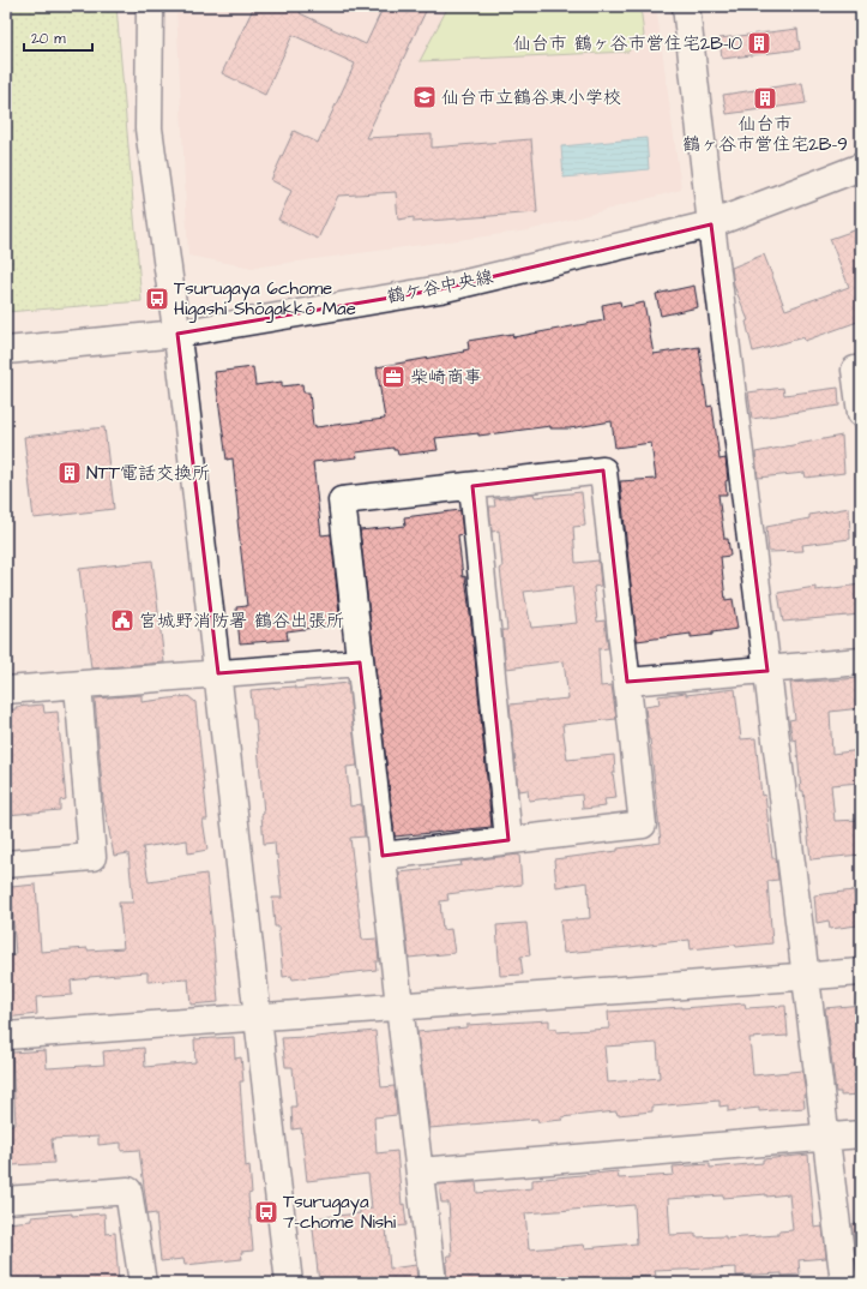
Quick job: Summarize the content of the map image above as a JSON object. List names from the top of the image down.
{
  "streets": {
    "street": ["鶴ケ谷中央線"]
  },
  "places": {
    "building": ["仙台市 鶴ヶ谷市営住宅2B-10", "仙台市 鶴ヶ谷市営住宅2B-9", "NTT電話交換所"],
    "school or university": ["仙台市立鶴谷東小学校"],
    "bus stop": ["Tsurugaya 6chome Higashi Shōgakkō Mae", "Tsurugaya 7-chome Nishi"],
    "office": ["柴崎商事"],
    "public building": ["宮城野消防署 鶴谷出張所"]
  },
  "scale_bar": "20 m"
}
